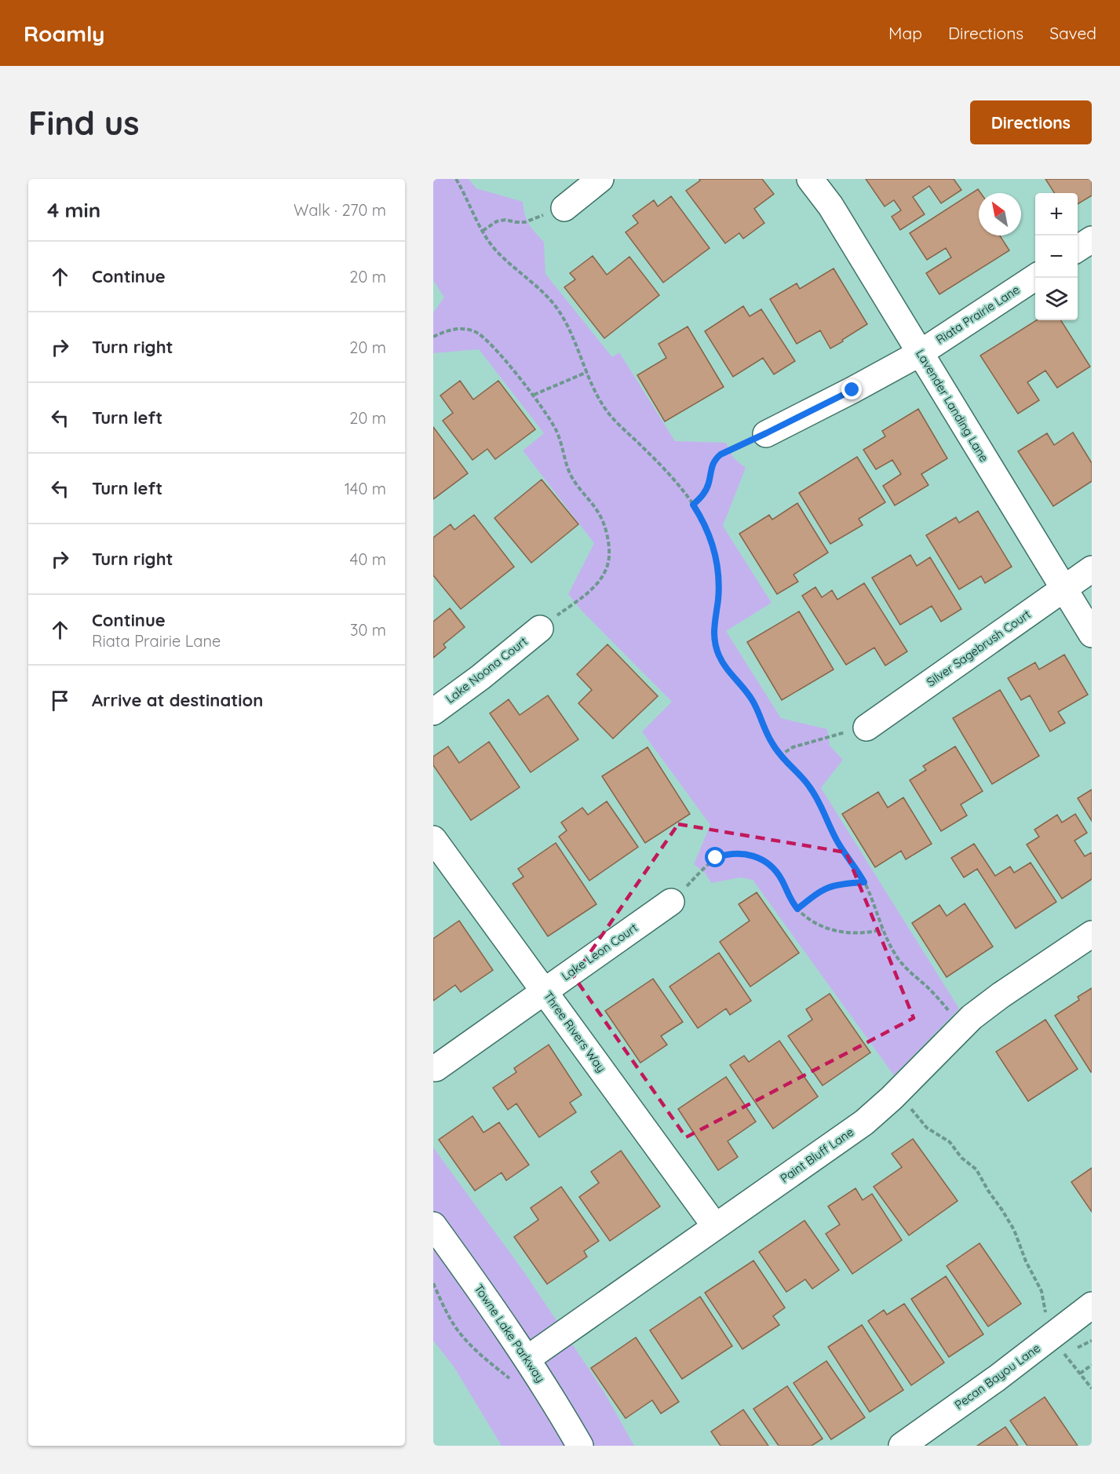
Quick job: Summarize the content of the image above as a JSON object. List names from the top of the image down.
{
  "streets": {
    "street": [
      "Riata Prairie Lane",
      "Lavender Landing Lane",
      "Silver Sagebrush Court",
      "Lake Noona Court",
      "Lake Leon Court",
      "Three Rivers Way",
      "Paint Bluff Lane",
      "Towne Lake Parkway",
      "Pecan Bayou Lane"
    ]
  },
  "crossings": [
    ["Riata Prairie Lane", "Lavender Landing Lane"],
    ["Lavender Landing Lane", "Silver Sagebrush Court"],
    ["Lake Leon Court", "Three Rivers Way"],
    ["Three Rivers Way", "Paint Bluff Lane"],
    ["Paint Bluff Lane", "Towne Lake Parkway"]
  ],
  "north": "top left",
  "page": {
    "header": "Roamly",
    "nav": ["Map", "Directions", "Saved"],
    "buttons": "Directions",
    "title": "Find us",
    "heading": ["4 min", "Walk · 270 m"],
    "map_buttons": ["+", "−"],
    "list": [
      ["Continue", "20 m"],
      ["Turn right", "20 m"],
      ["Turn left", "20 m"],
      ["Turn left", "140 m"],
      ["Turn right", "40 m"],
      ["Continue", "Riata Prairie Lane", "30 m"],
      "Arrive at destination"
    ]
  }
}
